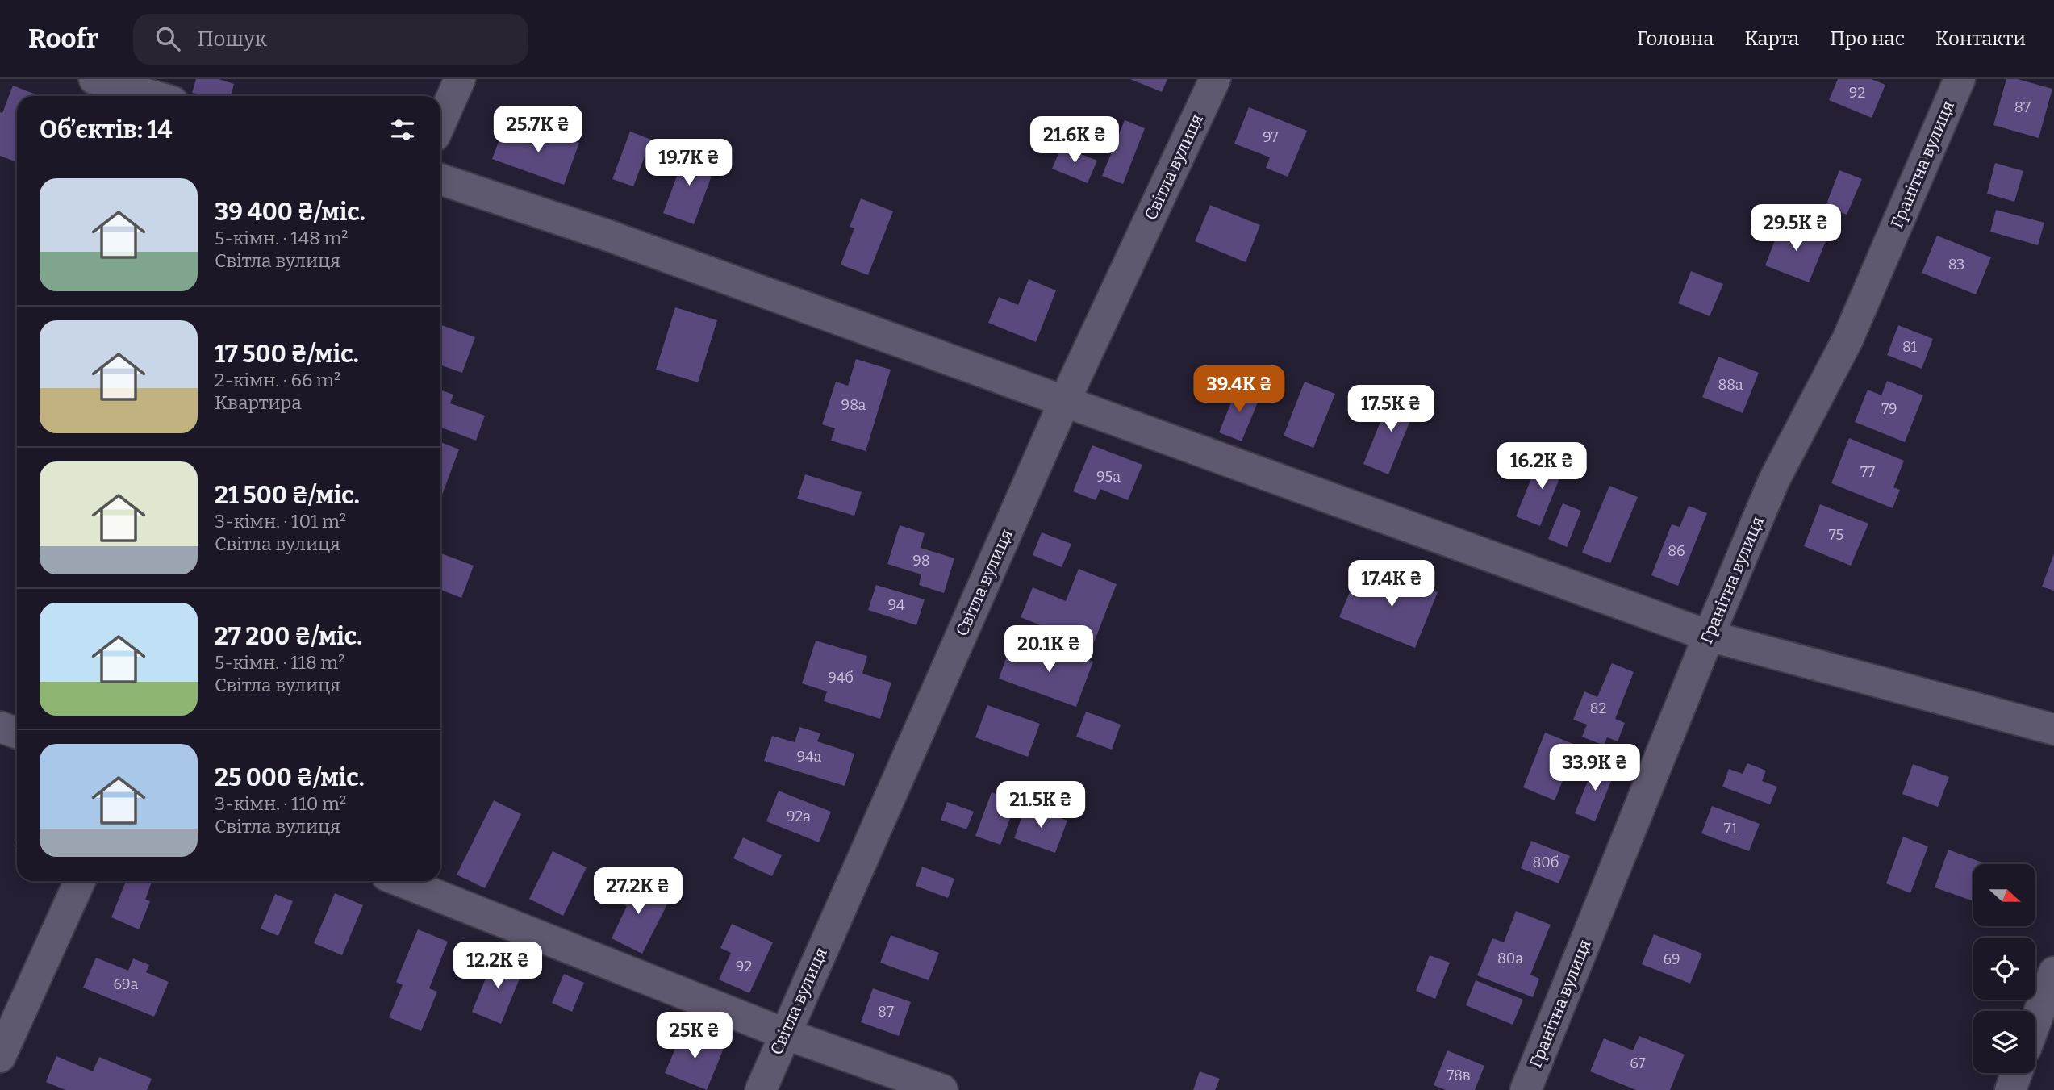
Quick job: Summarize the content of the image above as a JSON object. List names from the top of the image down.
{
  "streets": {
    "street": ["Гранітна вулиця", "Світла вулиця"]
  },
  "house_numbers": [
    "92",
    "87",
    "97",
    "83",
    "81",
    "88а",
    "98а",
    "79",
    "77",
    "95а",
    "75",
    "86",
    "98",
    "94",
    "94б",
    "82",
    "94а",
    "92а",
    "71",
    "80б",
    "80а",
    "69",
    "92",
    "69а",
    "87",
    "67",
    "78в"
  ],
  "north": "right",
  "page": {
    "header": "Roofr",
    "search": "Пошук",
    "nav": [
      "Головна",
      "Карта",
      "Про нас",
      "Контакти"
    ],
    "heading": "Об’єктів: 14",
    "price": [
      "25.7K ₴",
      "21.6K ₴",
      "19.7K ₴",
      "29.5K ₴",
      "39.4K ₴",
      "17.5K ₴",
      "16.2K ₴",
      "17.4K ₴",
      "20.1K ₴",
      "33.9K ₴",
      "21.5K ₴",
      "27.2K ₴",
      "12.2K ₴",
      "25K ₴"
    ],
    "list": [
      {
        "name": "39 400 ₴/міс.",
        "note": "5-кімн. · 148 m² · Світла вулиця"
      },
      {
        "name": "17 500 ₴/міс.",
        "note": "2-кімн. · 66 m² · Квартира"
      },
      {
        "name": "21 500 ₴/міс.",
        "note": "3-кімн. · 101 m² · Світла вулиця"
      },
      {
        "name": "27 200 ₴/міс.",
        "note": "5-кімн. · 118 m² · Світла вулиця"
      },
      {
        "name": "25 000 ₴/міс.",
        "note": "3-кімн. · 110 m² · Світла вулиця"
      }
    ]
  }
}
